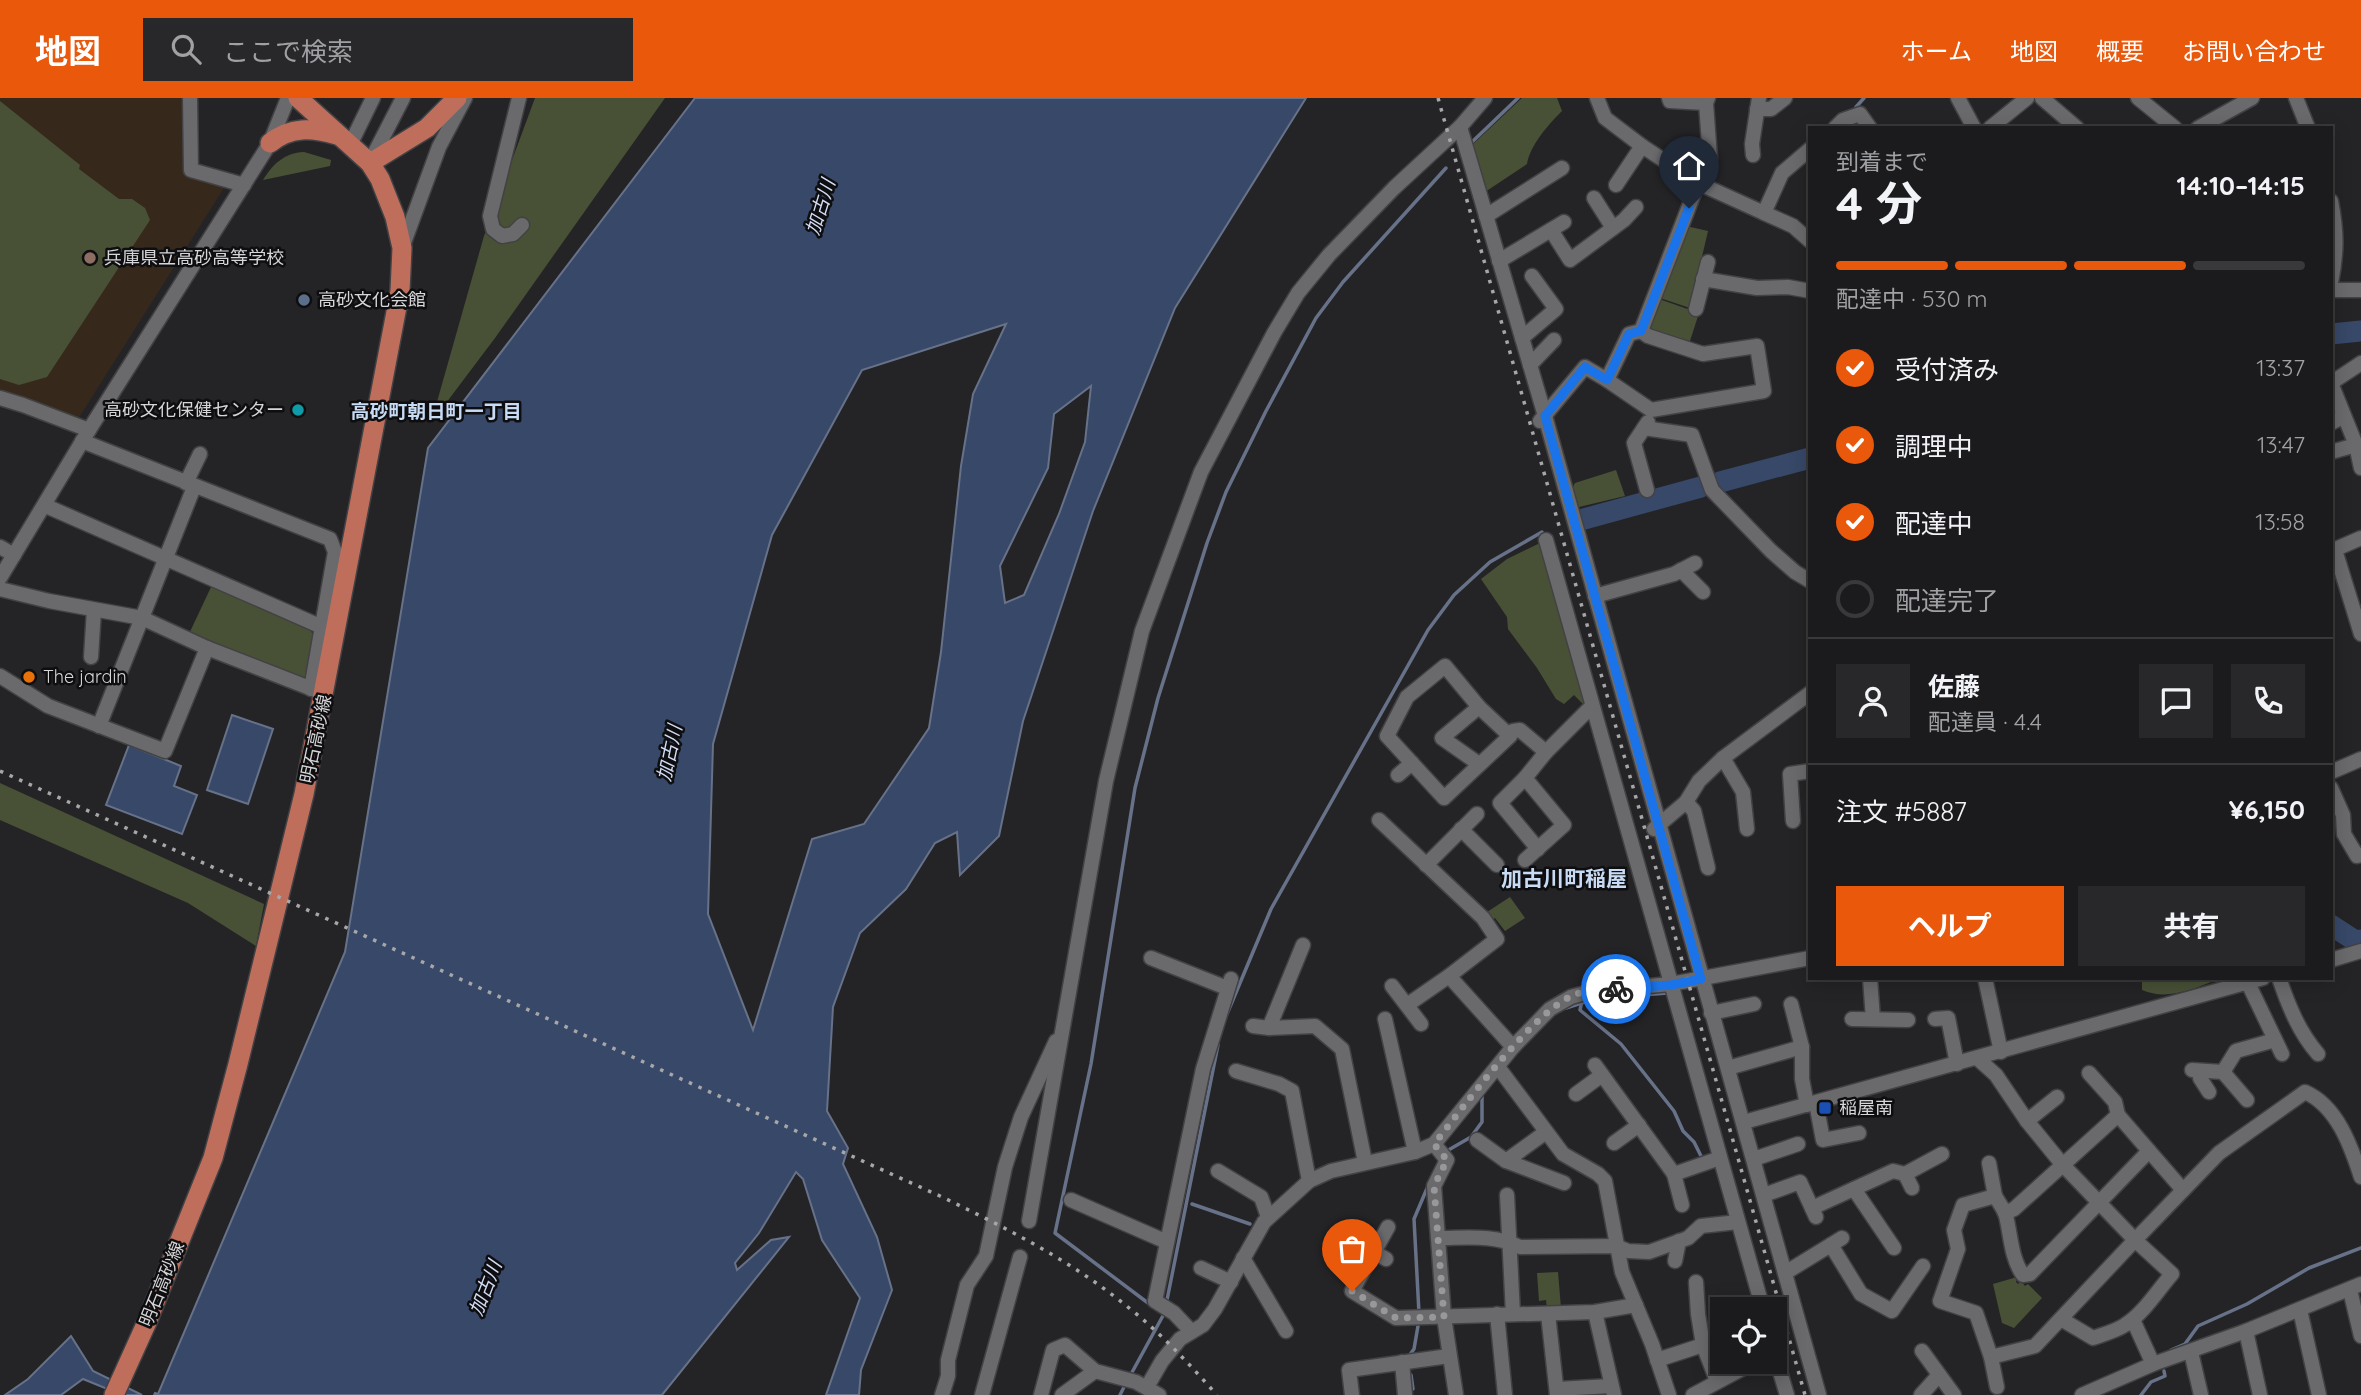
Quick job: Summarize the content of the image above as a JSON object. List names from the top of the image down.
{
  "streets": {
    "main road": ["明石高砂線"]
  },
  "districts": ["高砂町朝日町一丁目", "加古川町稲屋"],
  "water": ["加古川"],
  "places": {
    "other": [
      "兵庫県立高砂高等学校",
      "高砂文化会館",
      "高砂文化保健センター",
      "The jardin"
    ],
    "transit": ["稲屋南"]
  },
  "page": {
    "header": "地図",
    "search": "ここで検索",
    "nav": [
      "ホーム",
      "地図",
      "概要",
      "お問い合わせ"
    ],
    "heading": ["4 分", "到着まで", "14:10–14:15"],
    "panel": [
      "佐藤",
      "配達員 · 4.4",
      "注文 #5887",
      "¥6,150"
    ],
    "bar": "配達中 · 530 m",
    "list": [
      ["受付済み", "13:37"],
      ["調理中", "13:47"],
      ["配達中", "13:58"],
      "配達完了"
    ],
    "buttons": ["ヘルプ", "共有"]
  }
}
